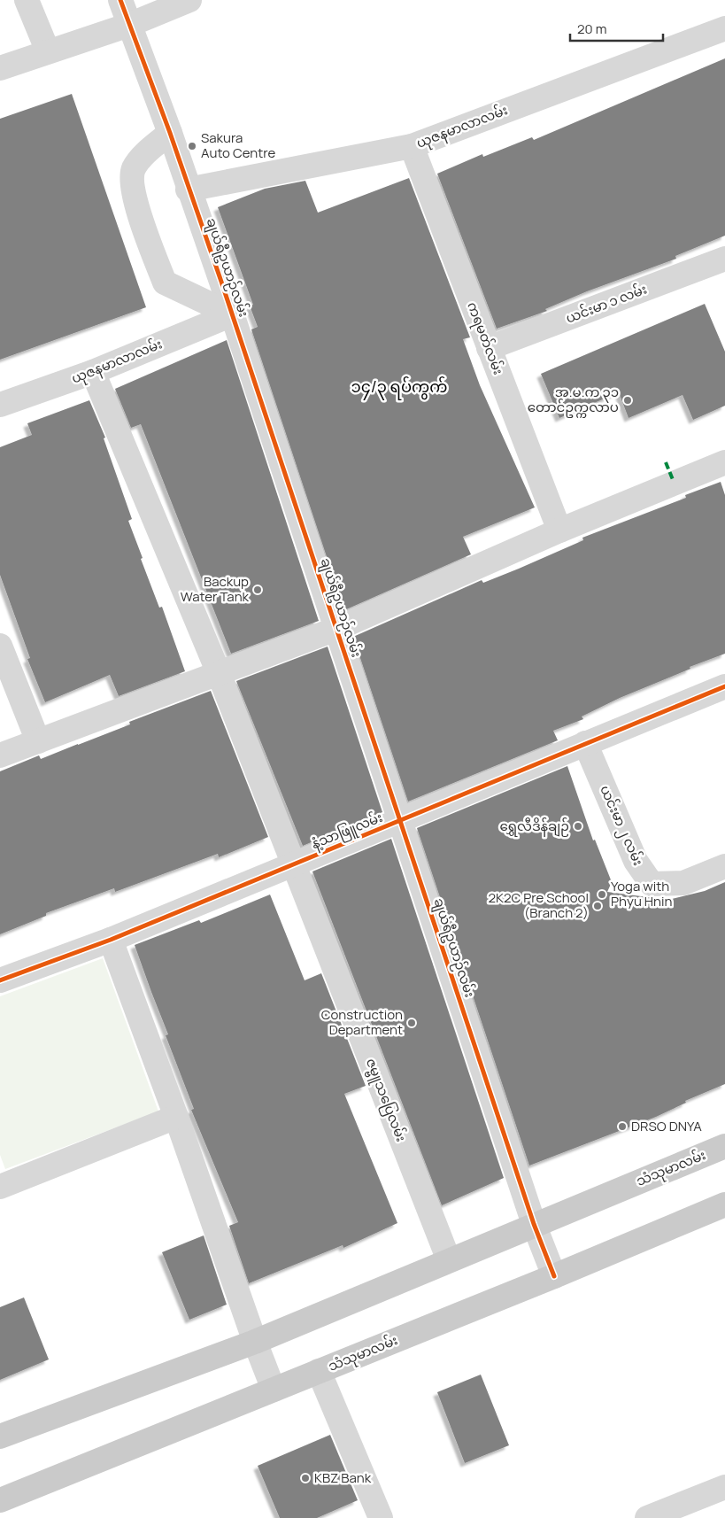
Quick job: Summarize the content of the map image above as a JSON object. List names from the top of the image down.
{
  "streets": {
    "main road": ["သံသုမာလမ်း"],
    "street": [
      "ယုဇနမာလာလမ်း",
      "ချယ်ရီဥယာဉ်လမ်း",
      "ယင်းမာ ၁ လမ်း",
      "ကရမတ်လမ်း",
      "ယင်းမာ ၂ လမ်း",
      "နံ့သာဖြူလမ်း",
      "ဇမ္ဗူသပြေလမ်း"
    ]
  },
  "crossings": [
    ["ယုဇနမာလာလမ်း", "ချယ်ရီဥယာဉ်လမ်း"],
    ["ယုဇနမာလာလမ်း", "ကရမတ်လမ်း"],
    ["ယုဇနမာလာလမ်း", "ဇမ္ဗူသပြေလမ်း"],
    ["ချယ်ရီဥယာဉ်လမ်း", "နံ့သာဖြူလမ်း"],
    ["ချယ်ရီဥယာဉ်လမ်း", "သံသုမာလမ်း"],
    ["ယင်းမာ ၁ လမ်း", "ကရမတ်လမ်း"],
    ["ယင်းမာ ၂ လမ်း", "နံ့သာဖြူလမ်း"],
    ["နံ့သာဖြူလမ်း", "ဇမ္ဗူသပြေလမ်း"],
    ["ဇမ္ဗူသပြေလမ်း", "သံသုမာလမ်း"]
  ],
  "districts": ["၁၄/၃ ရပ်ကွက်"],
  "places": [
    "Sakura Auto Centre",
    "အ.မ.က ၃၁ တောင်ဥက္ကလာပ",
    "Backup Water Tank",
    "ရွှေလီဒိန်ချဉ်",
    "Yoga with Phyu Hnin",
    "2K2C Pre School (Branch 2)",
    "Construction Department",
    "DRSO DNYA",
    "KBZ Bank"
  ],
  "scale_bar": "20 m"
}
